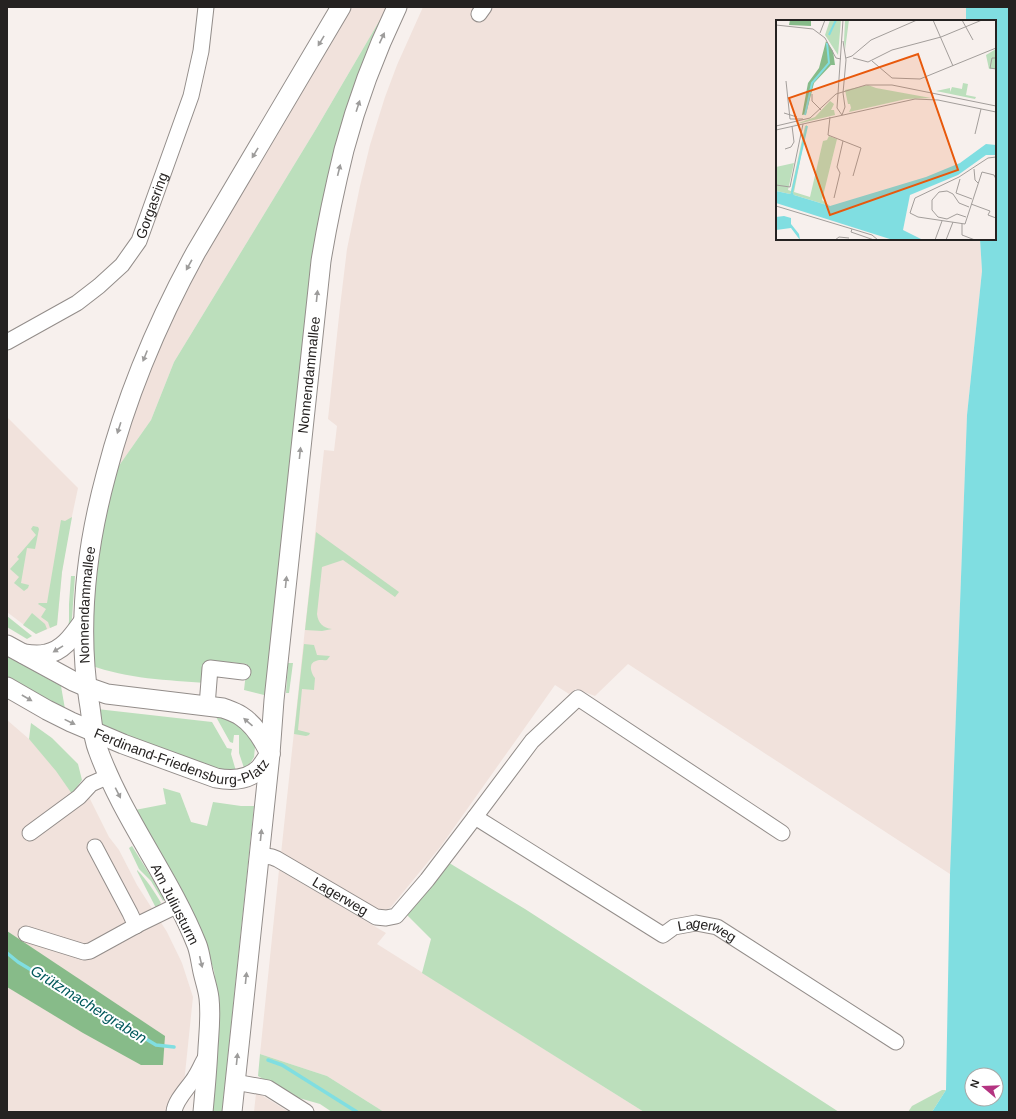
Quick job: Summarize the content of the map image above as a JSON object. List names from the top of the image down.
{
  "streets": {
    "main road": ["Nonnendammallee", "Ferdinand-Friedensburg-Platz", "Am Juliusturm"],
    "street": ["Gorgasring", "Lagerweg"]
  },
  "crossings": [
    ["Nonnendammallee", "Ferdinand-Friedensburg-Platz"],
    ["Ferdinand-Friedensburg-Platz", "Am Juliusturm"]
  ],
  "water": ["Grützmachergraben"],
  "north": "left"
}
